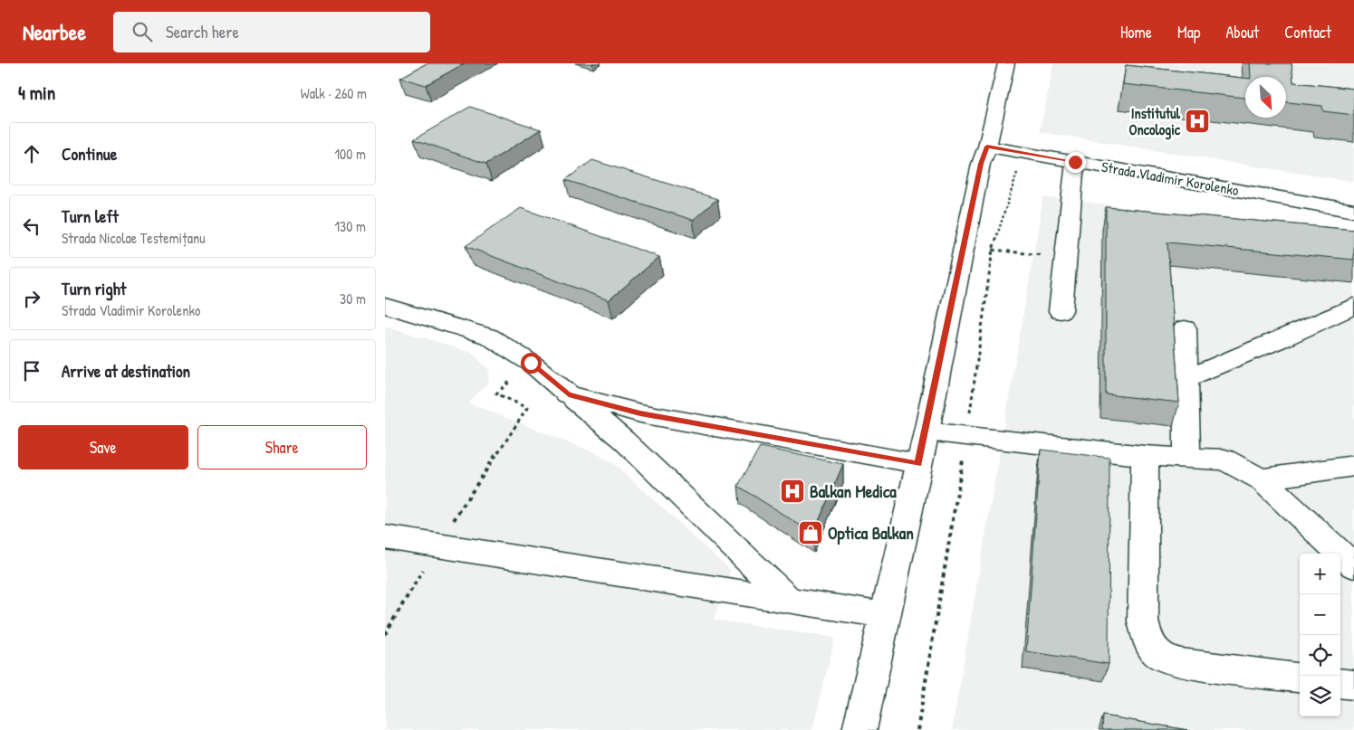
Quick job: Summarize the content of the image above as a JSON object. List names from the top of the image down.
{
  "streets": {
    "main road": ["Strada Vladimir Korolenko"]
  },
  "places": {
    "hospital": ["Institutul Oncologic", "Balkan Medica"],
    "shop": ["Optica Balkan"]
  },
  "north": "bottom right",
  "page": {
    "header": "Nearbee",
    "search": "Search here",
    "nav": [
      "Home",
      "Map",
      "About",
      "Contact"
    ],
    "heading": ["4 min", "Walk · 260 m"],
    "list": [
      ["Continue", "100 m"],
      ["Turn left", "Strada Nicolae Testemițanu", "130 m"],
      ["Turn right", "Strada Vladimir Korolenko", "30 m"],
      "Arrive at destination"
    ],
    "buttons": ["Save", "Share"],
    "map_buttons": ["+", "−"]
  }
}
